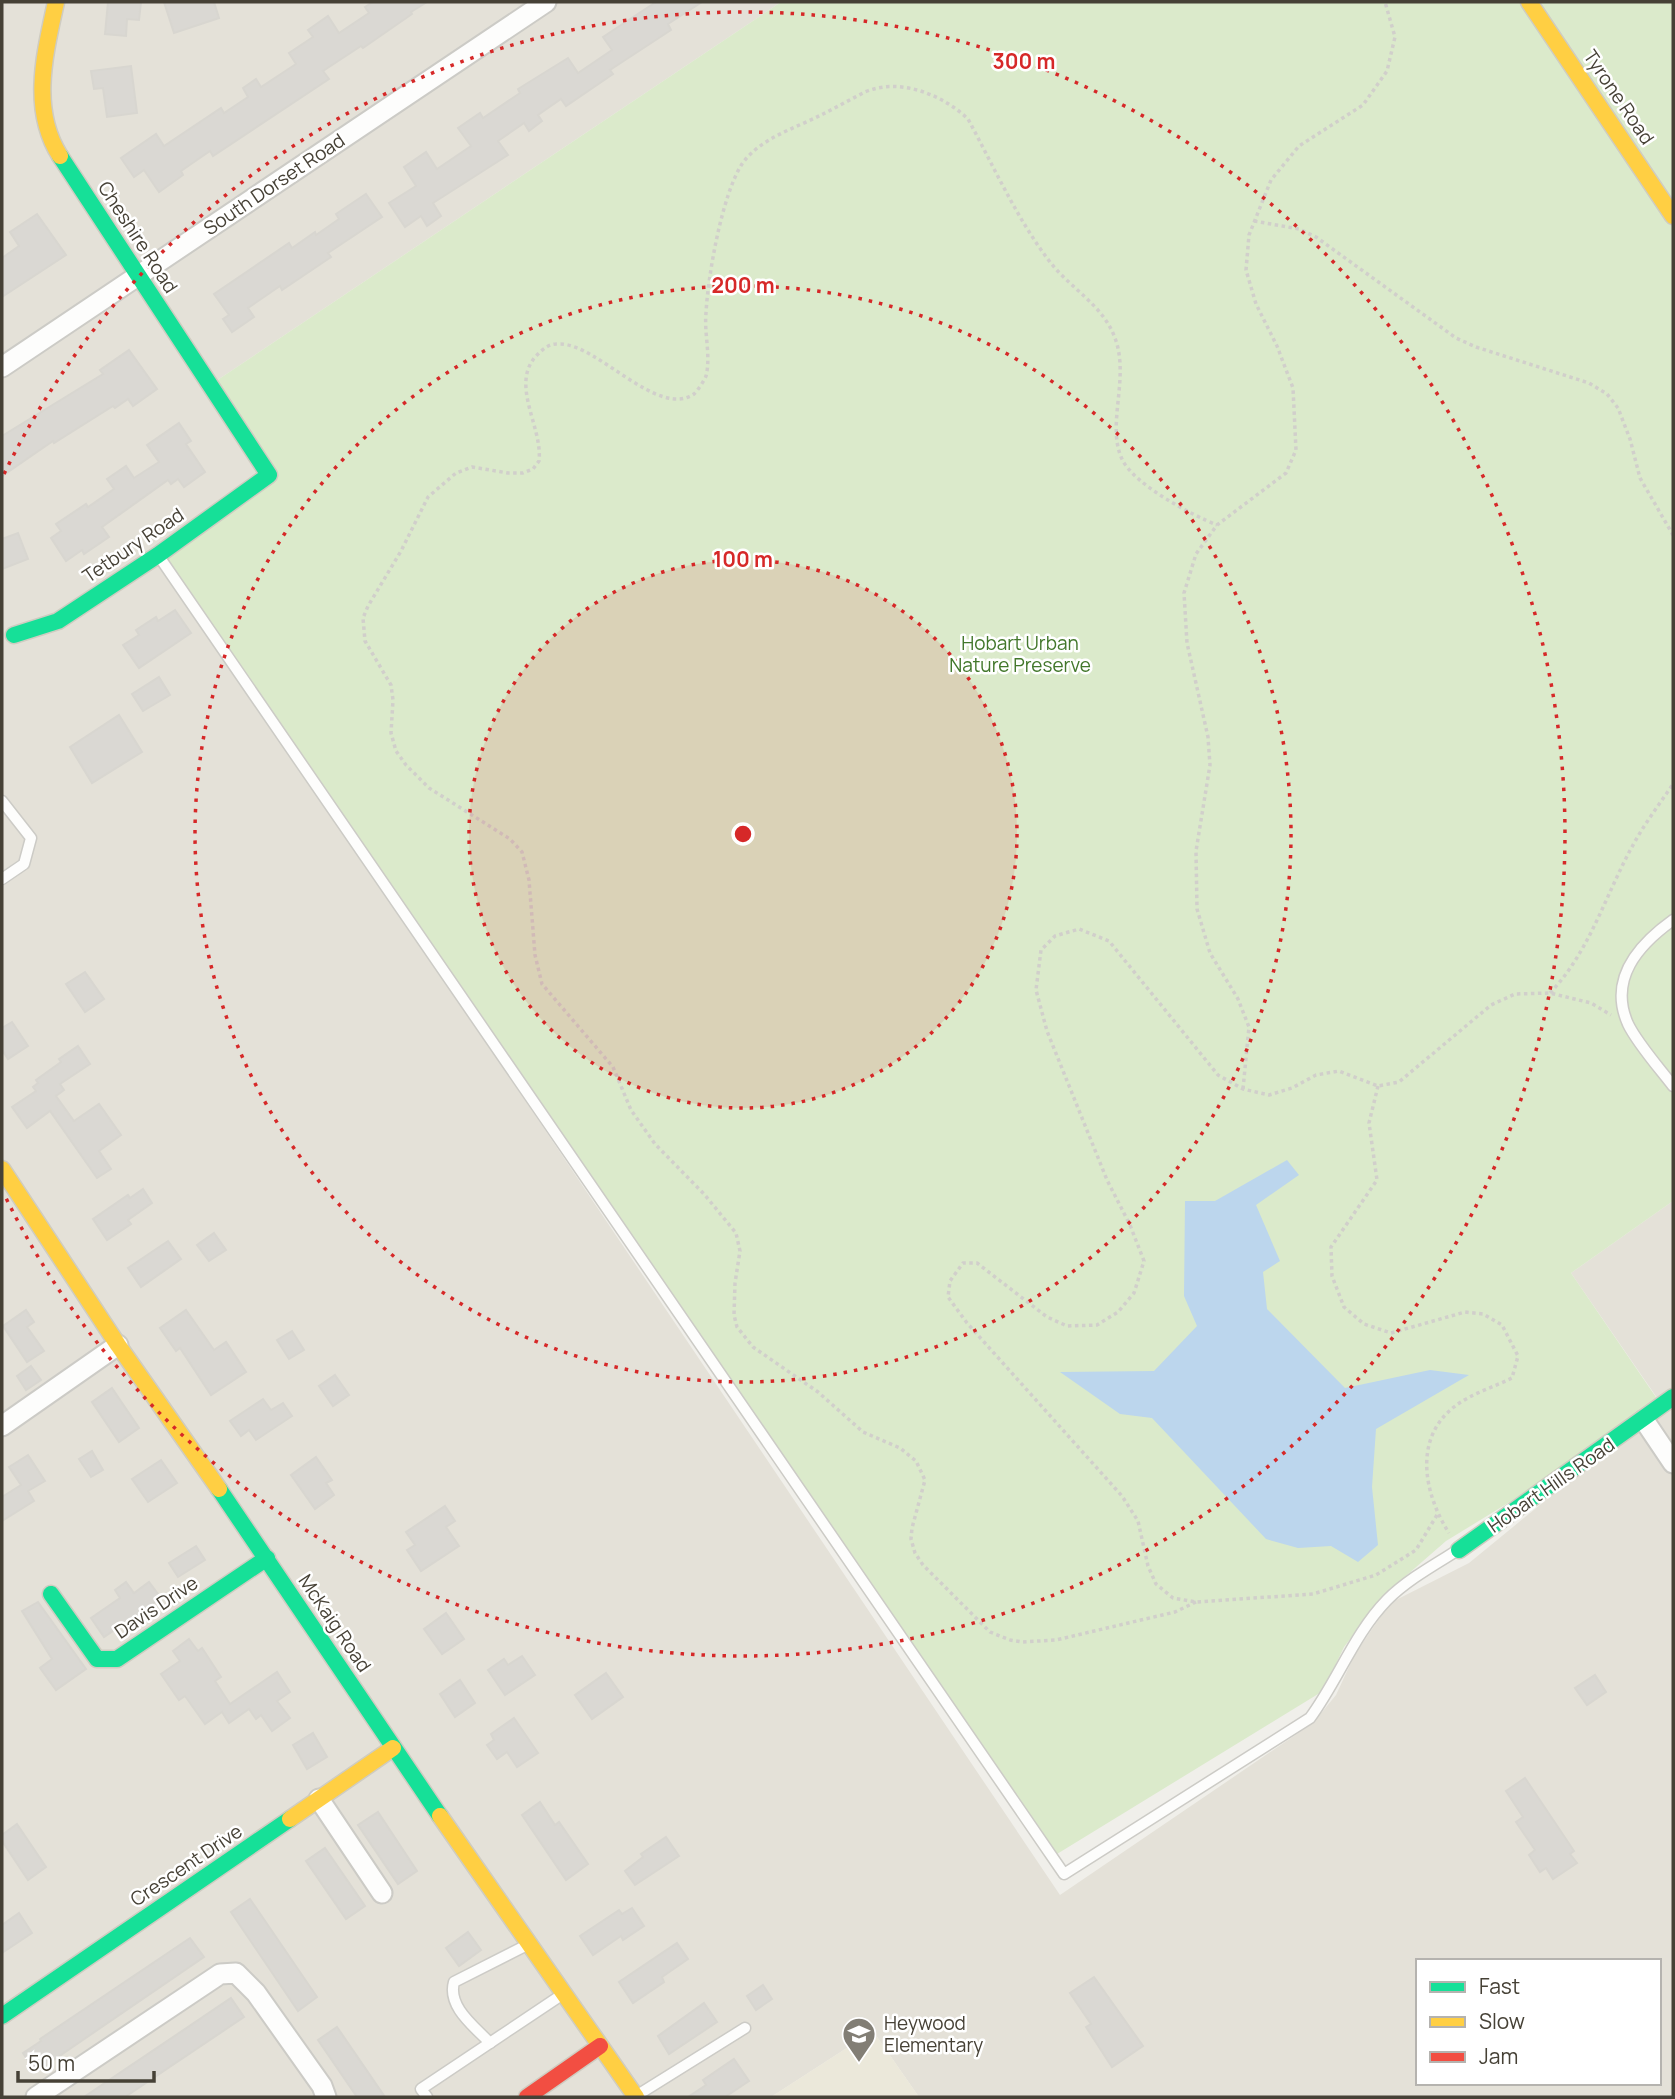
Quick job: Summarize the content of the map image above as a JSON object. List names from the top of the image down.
{
  "streets": {
    "street": [
      "Tyrone Road",
      "South Dorset Road",
      "Cheshire Road",
      "Tetbury Road",
      "Hobart Hills Road",
      "Davis Drive",
      "McKaig Road",
      "Crescent Drive"
    ]
  },
  "crossings": [
    ["South Dorset Road", "Cheshire Road"],
    ["Cheshire Road", "Tetbury Road"],
    ["Davis Drive", "McKaig Road"],
    ["McKaig Road", "Crescent Drive"]
  ],
  "parks": ["Hobart Urban Nature Preserve"],
  "places": {
    "school or university": ["Heywood Elementary"]
  },
  "legend": ["Fast", "Slow", "Jam"],
  "scale_bar": "50 m",
  "rings": ["300 m", "200 m", "100 m"]
}
